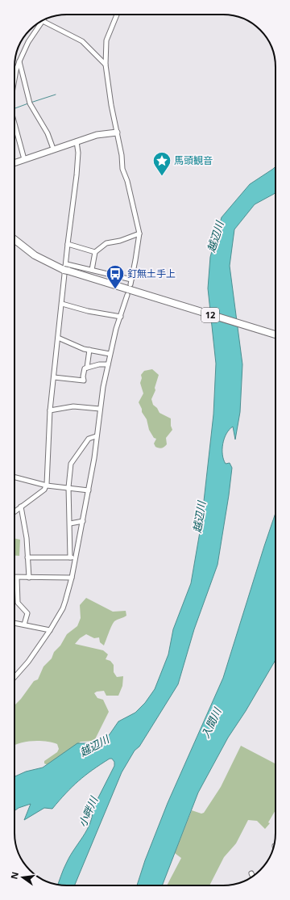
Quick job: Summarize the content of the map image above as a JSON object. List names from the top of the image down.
{
  "streets": {
    "main road": ["12"]
  },
  "water": ["越辺川", "入間川", "小畔川"],
  "places": {
    "place": ["馬頭観音"],
    "bus stop": ["釘無土手上"]
  },
  "north": "left"
}
